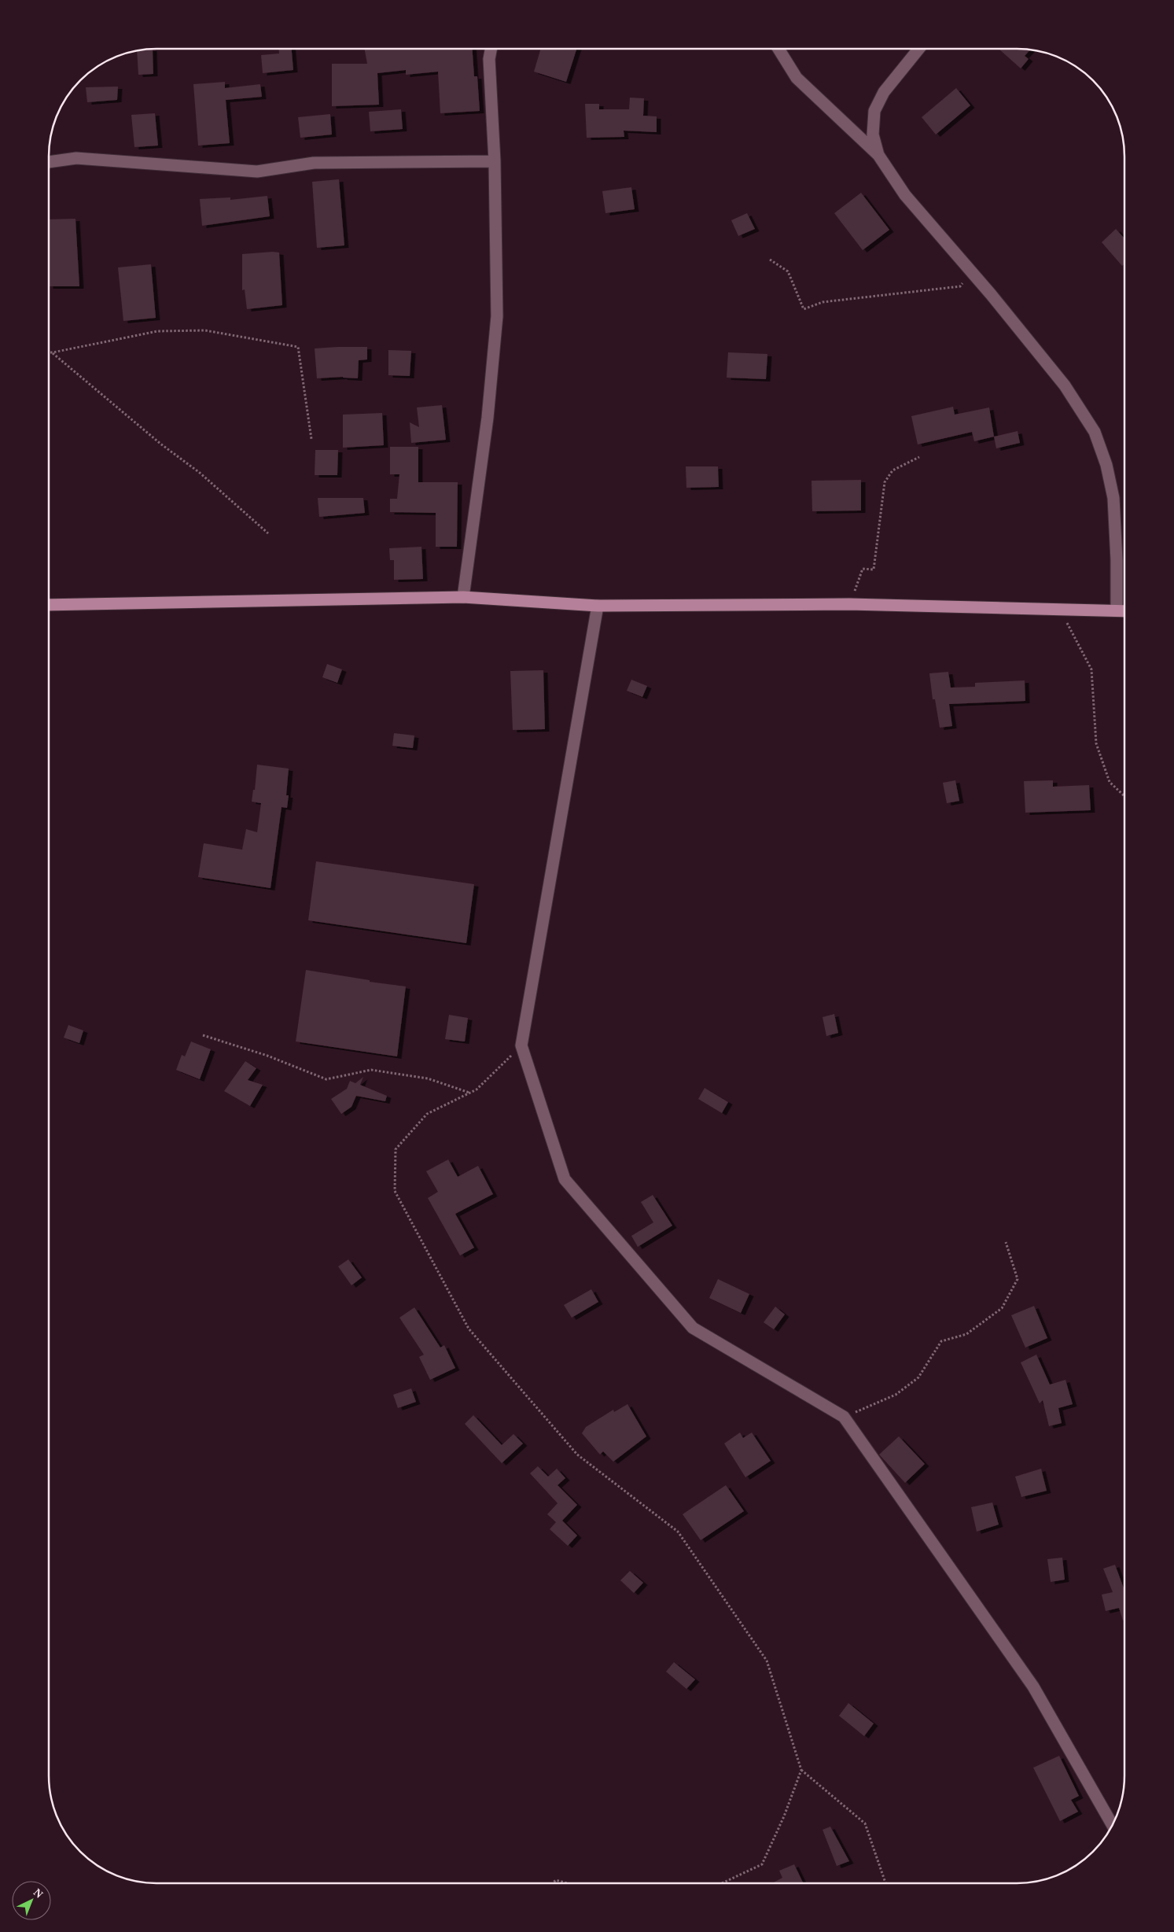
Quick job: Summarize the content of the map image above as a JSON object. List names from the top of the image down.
{
  "north": "top right"
}
